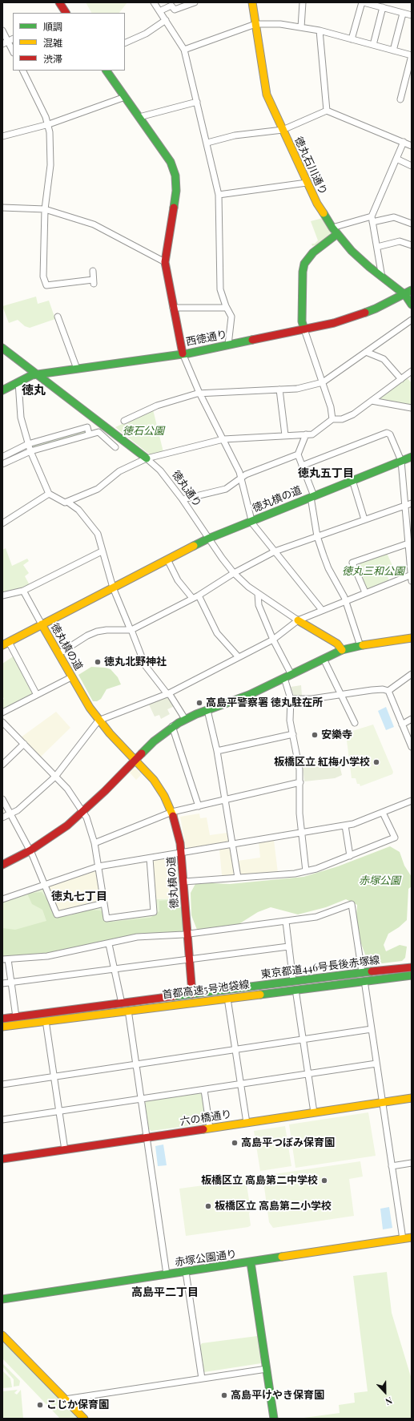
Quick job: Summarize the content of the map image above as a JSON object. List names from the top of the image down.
{
  "streets": {
    "main road": [
      "徳丸石川通り",
      "西徳通り",
      "徳丸通り",
      "徳丸槙の道",
      "東京都道446号長後赤塚線",
      "首都高速5号池袋線",
      "六の橋通り",
      "赤塚公園通り"
    ]
  },
  "crossings": [
    ["徳丸石川通り", "西徳通り"],
    ["西徳通り", "徳丸通り"],
    ["徳丸通り", "徳丸槙の道"],
    ["徳丸槙の道", "東京都道446号長後赤塚線"]
  ],
  "districts": [
    "徳丸",
    "徳丸五丁目",
    "徳丸七丁目",
    "高島平二丁目"
  ],
  "parks": ["徳石公園", "徳丸三和公園", "赤塚公園"],
  "places": [
    "徳丸北野神社",
    "高島平警察署 徳丸駐在所",
    "安樂寺",
    "板橋区立 紅梅小学校",
    "高島平つぼみ保育園",
    "板橋区立 高島第二中学校",
    "板橋区立 高島第二小学校",
    "高島平けやき保育園",
    "こじか保育園"
  ],
  "legend": ["順調", "混雑", "渋滞"],
  "north": "bottom"
}
